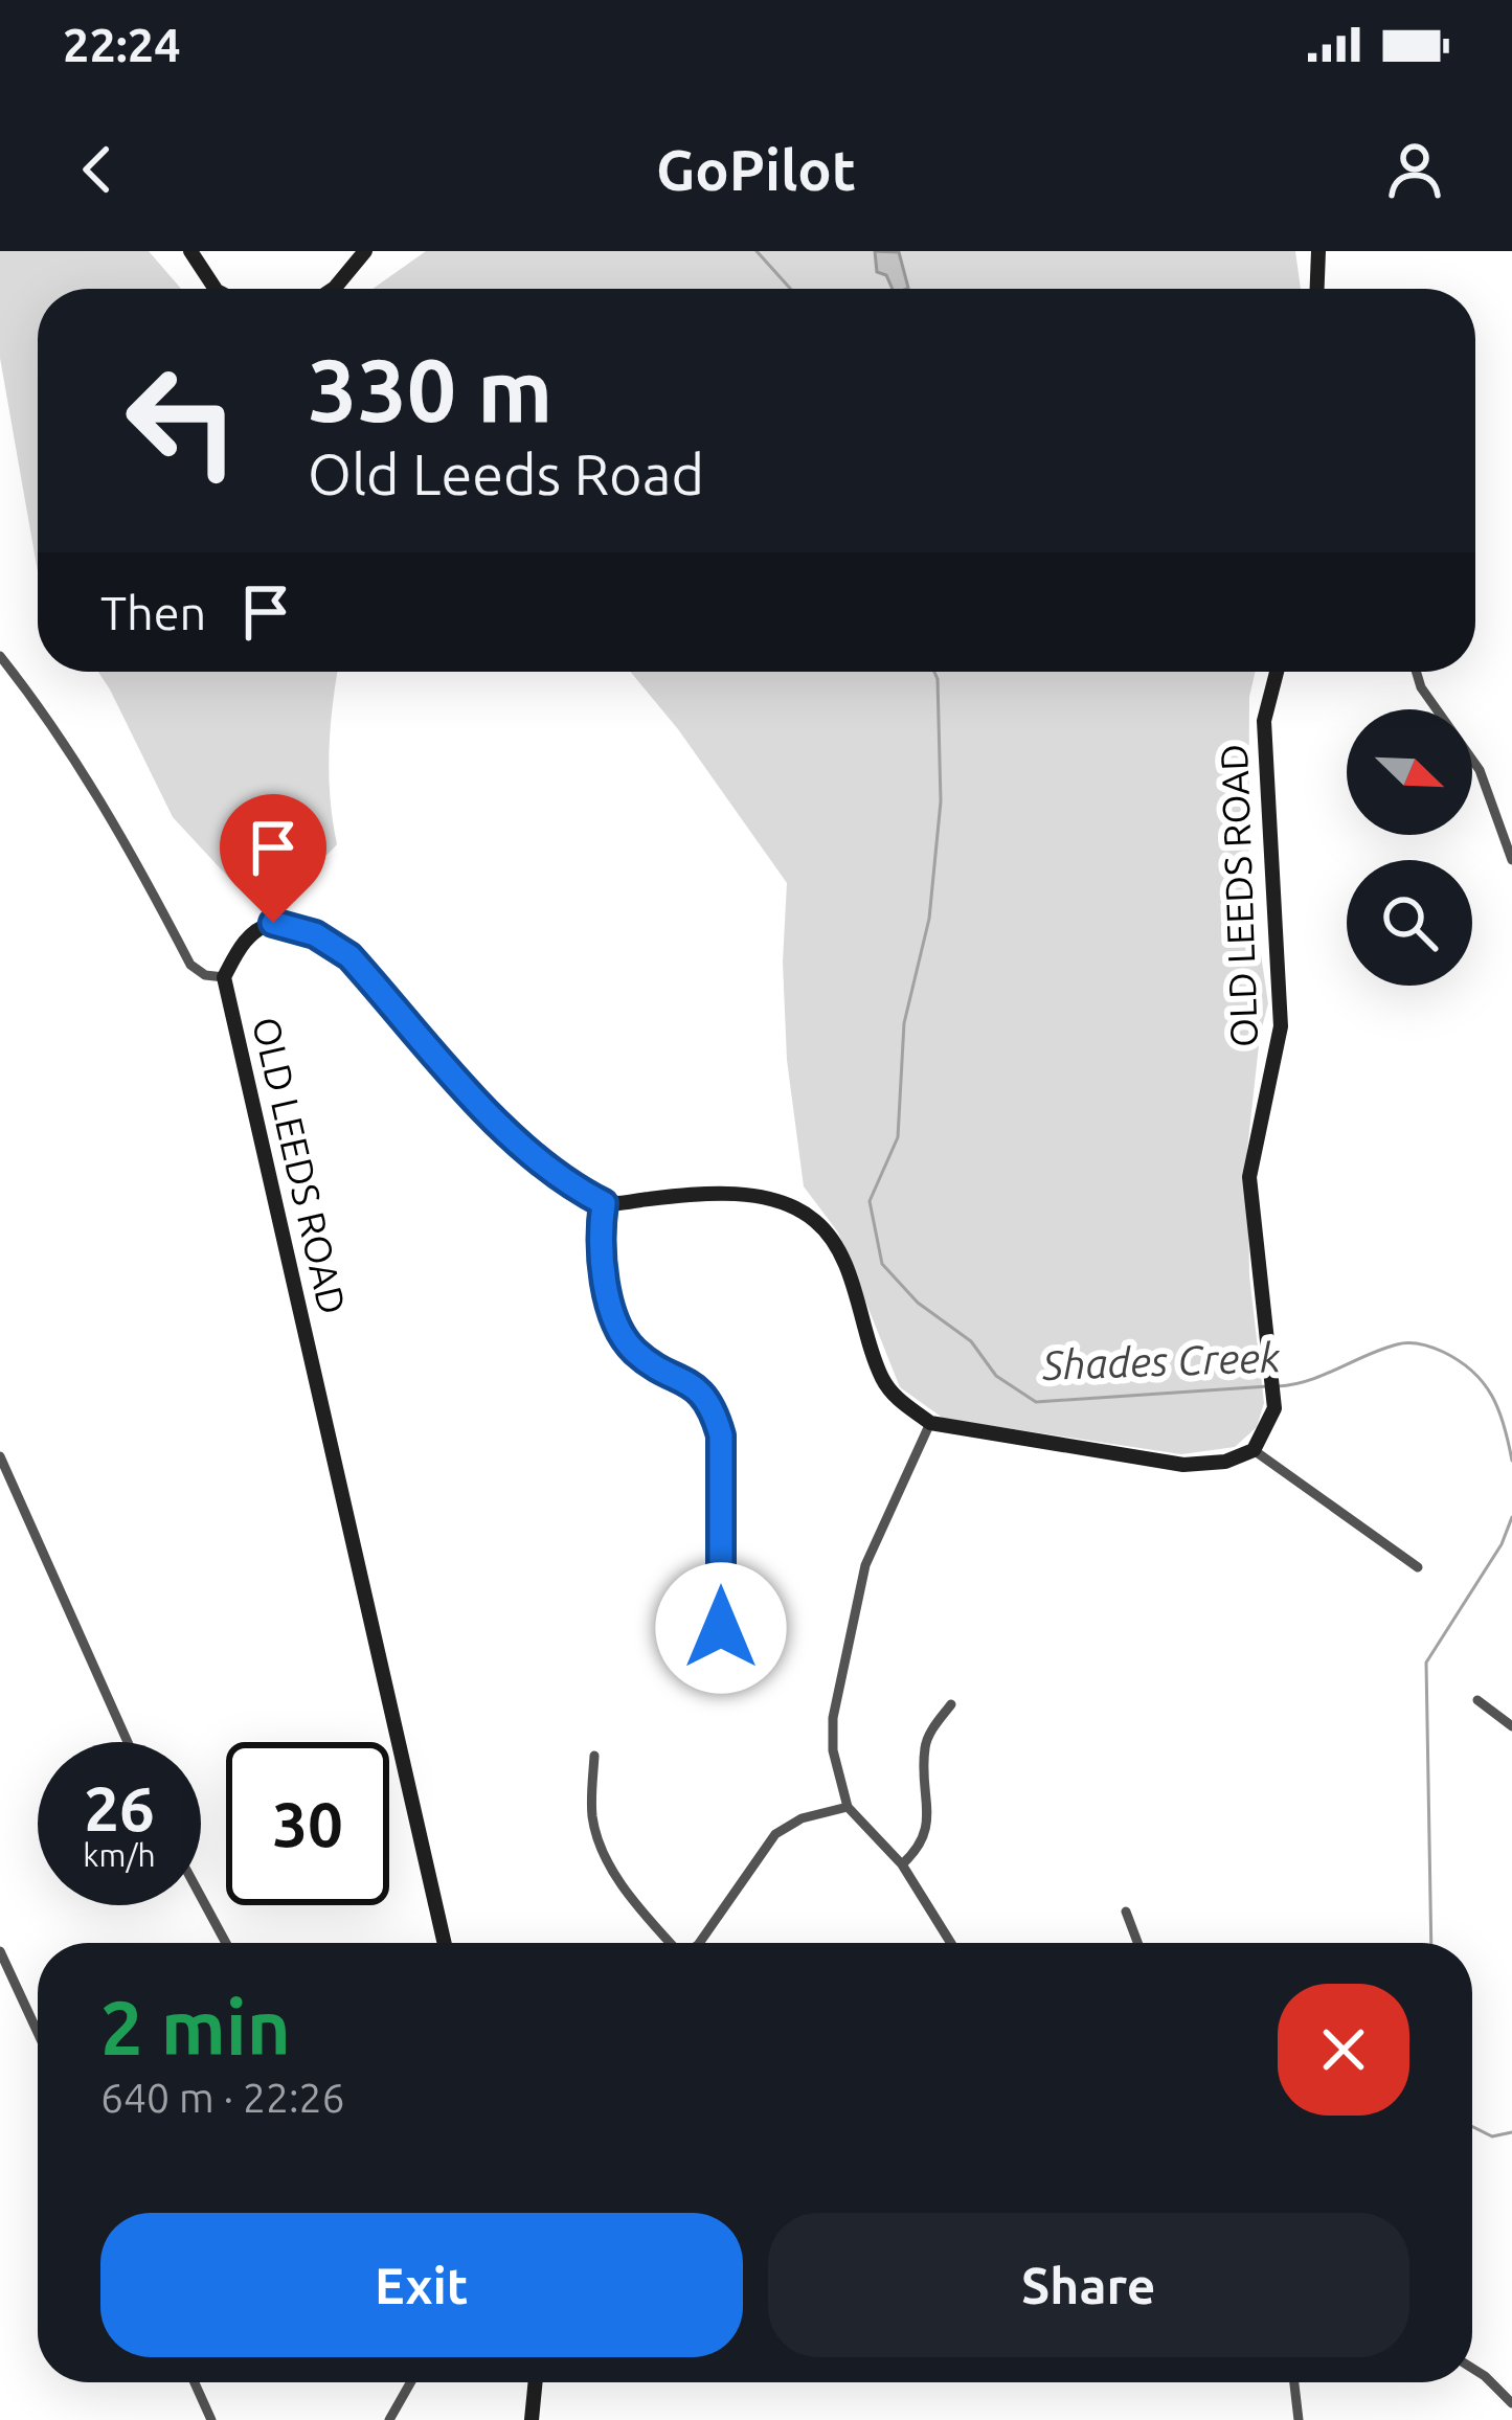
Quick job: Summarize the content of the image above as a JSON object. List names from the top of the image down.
{
  "streets": {
    "main road": ["OLD LEEDS ROAD"]
  },
  "water": ["Shades Creek"],
  "north": "bottom right",
  "page": {
    "status": "22:24",
    "header": "GoPilot",
    "turn": ["330 m", "Old Leeds Road"],
    "then": "Then",
    "speed": "26 km/h",
    "limit": "30",
    "heading": ["2 min", "640 m · 22:26"],
    "buttons": ["Exit", "Share"]
  }
}
